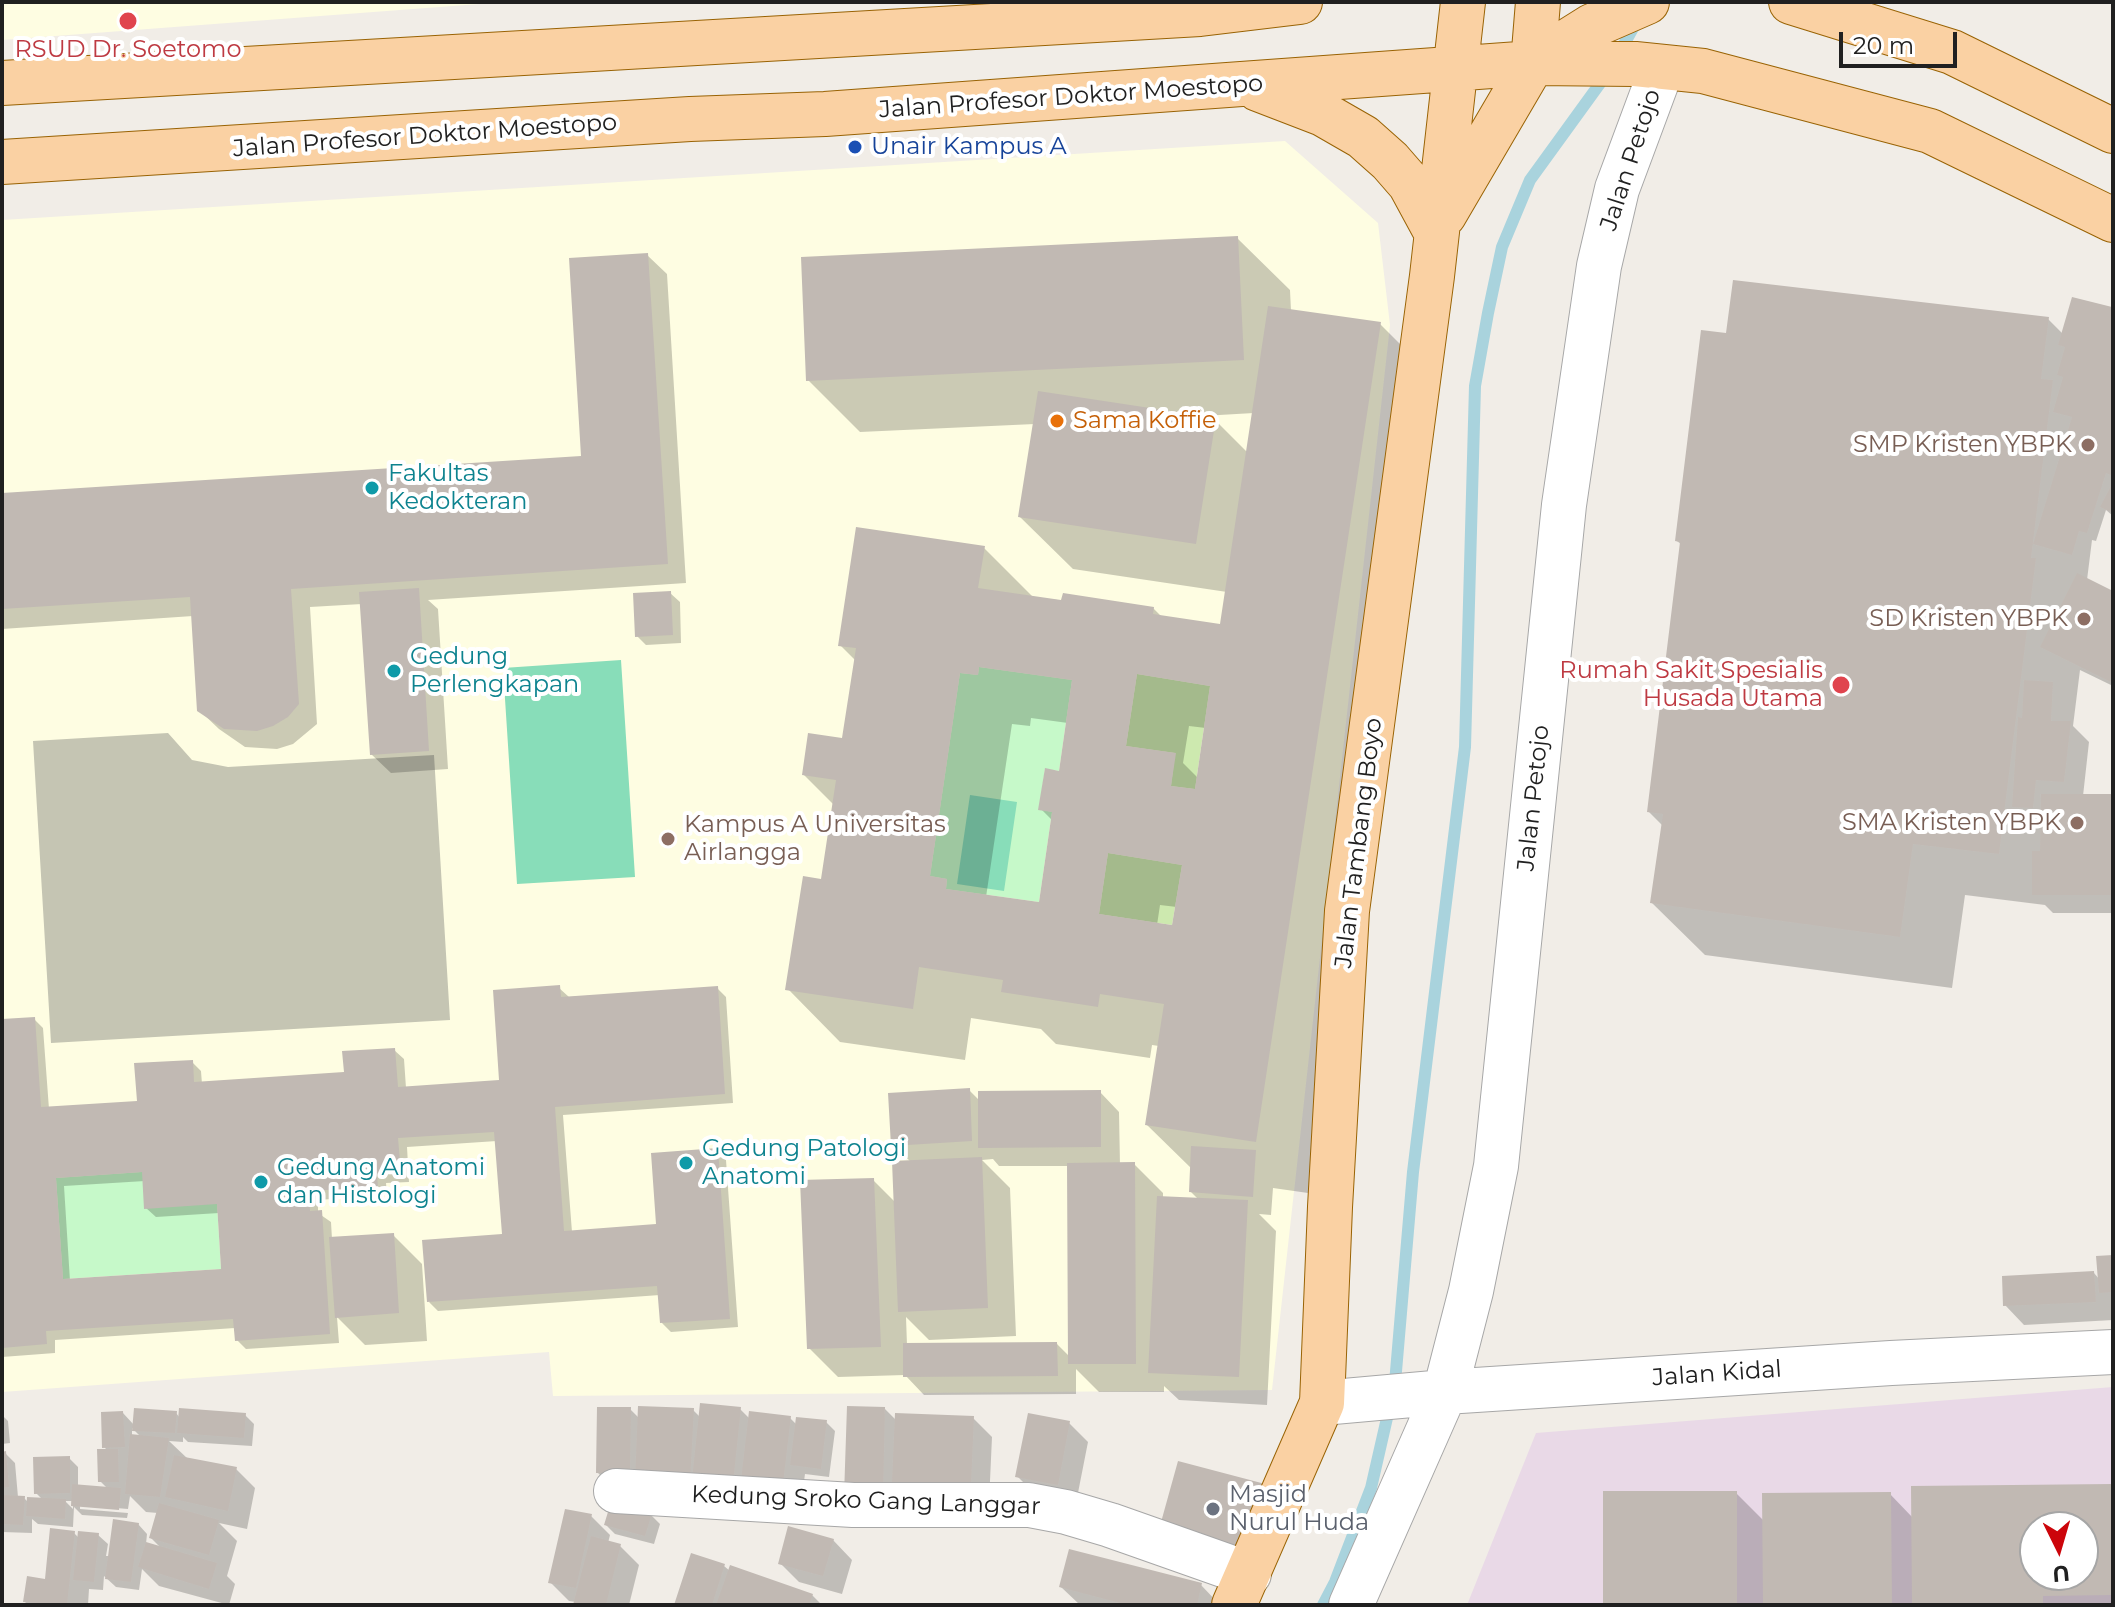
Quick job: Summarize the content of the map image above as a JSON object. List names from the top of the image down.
{
  "streets": {
    "main road": ["Jalan Profesor Doktor Moestopo", "Jalan Tambang Boyo"],
    "street": ["Jalan Petojo", "Jalan Kidal", "Kedung Sroko Gang Langgar"]
  },
  "crossings": [
    ["Jalan Profesor Doktor Moestopo", "Jalan Petojo"],
    ["Jalan Profesor Doktor Moestopo", "Jalan Tambang Boyo"],
    ["Jalan Petojo", "Jalan Kidal"],
    ["Jalan Tambang Boyo", "Jalan Kidal"],
    ["Jalan Tambang Boyo", "Kedung Sroko Gang Langgar"]
  ],
  "places": [
    "RSUD Dr. Soetomo",
    "Unair Kampus A",
    "Sama Koffie",
    "SMP Kristen YBPK",
    "Fakultas Kedokteran",
    "SD Kristen YBPK",
    "Gedung Perlengkapan",
    "Rumah Sakit Spesialis Husada Utama",
    "SMA Kristen YBPK",
    "Kampus A Universitas Airlangga",
    "Gedung Patologi Anatomi",
    "Gedung Anatomi dan Histologi",
    "Masjid Nurul Huda"
  ],
  "scale_bar": "20 m",
  "north": "bottom"
}
